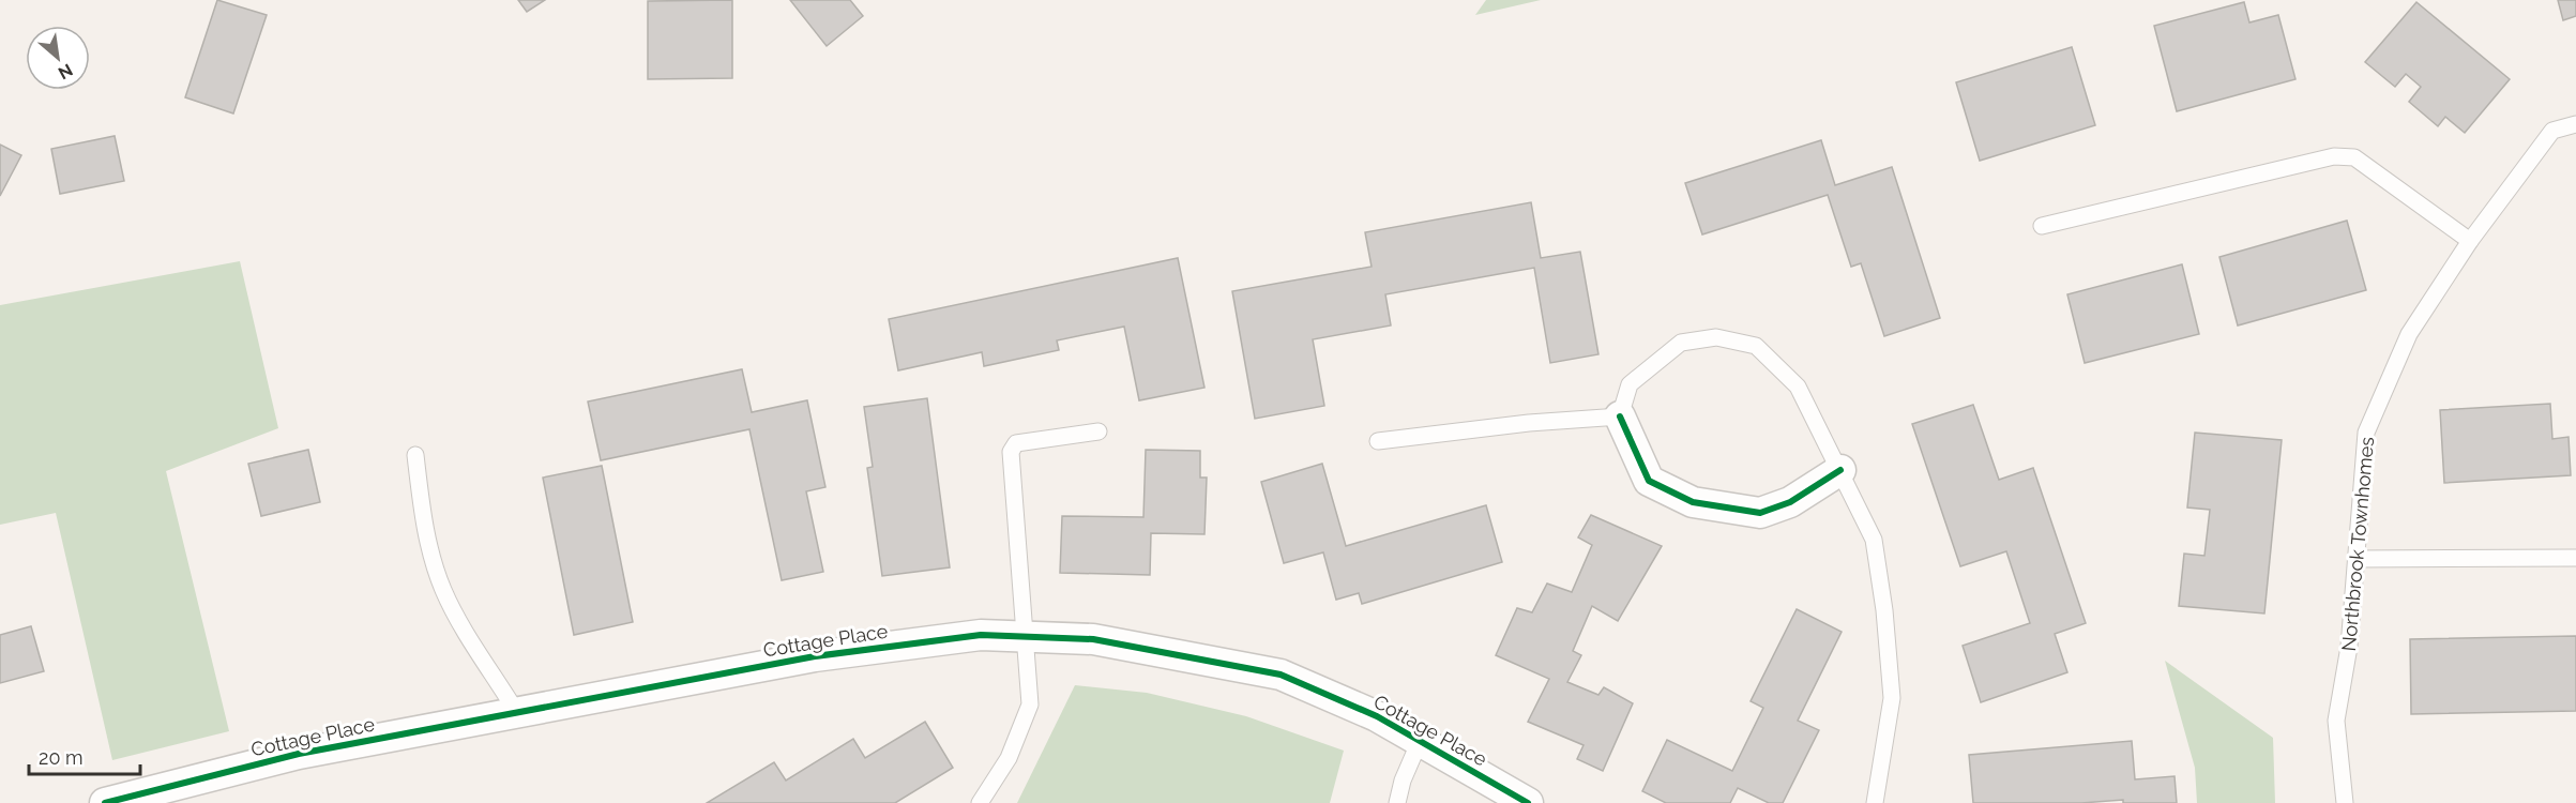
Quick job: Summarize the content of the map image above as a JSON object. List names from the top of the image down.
{
  "streets": {
    "street": ["Cottage Place"],
    "lane": ["Northbrook Townhomes"]
  },
  "scale_bar": "20 m",
  "north": "bottom right"
}
